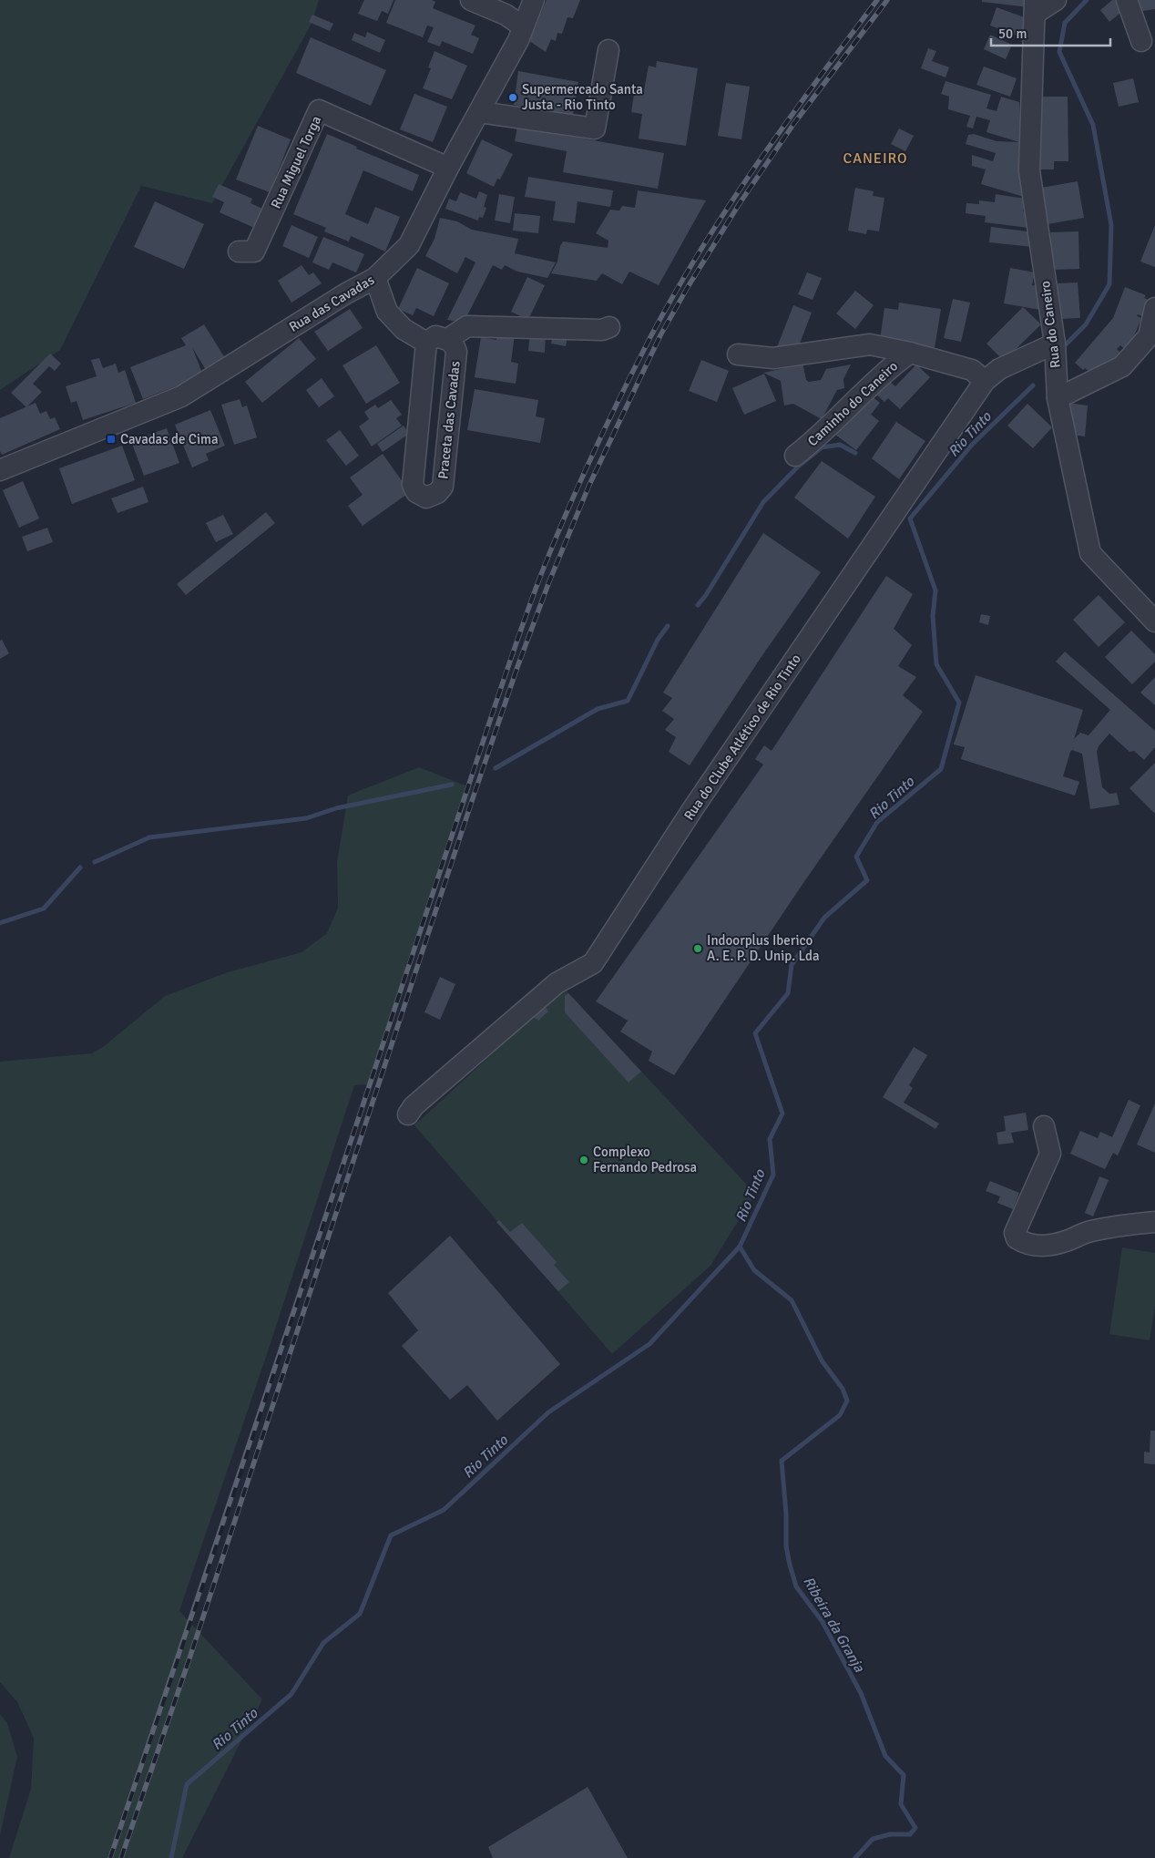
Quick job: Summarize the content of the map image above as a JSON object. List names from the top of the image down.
{
  "streets": {
    "street": [
      "Rua Miguel Torga",
      "Rua das Cavadas",
      "Rua do Caneiro",
      "Caminho do Caneiro",
      "Praceta das Cavadas",
      "Rua do Clube Atlético de Rio Tinto"
    ]
  },
  "crossings": [
    ["Rua Miguel Torga", "Rua das Cavadas"],
    ["Rua do Caneiro", "Rua do Clube Atlético de Rio Tinto"]
  ],
  "districts": ["CANEIRO"],
  "water": ["Rio Tinto", "Ribeira da Granja"],
  "places": {
    "other": ["Supermercado Santa Justa - Rio Tinto", "Indoorplus Iberico A. E. P. D. Unip. Lda", "Complexo Fernando Pedrosa"],
    "transit": ["Cavadas de Cima"]
  },
  "scale_bar": "50 m"
}
